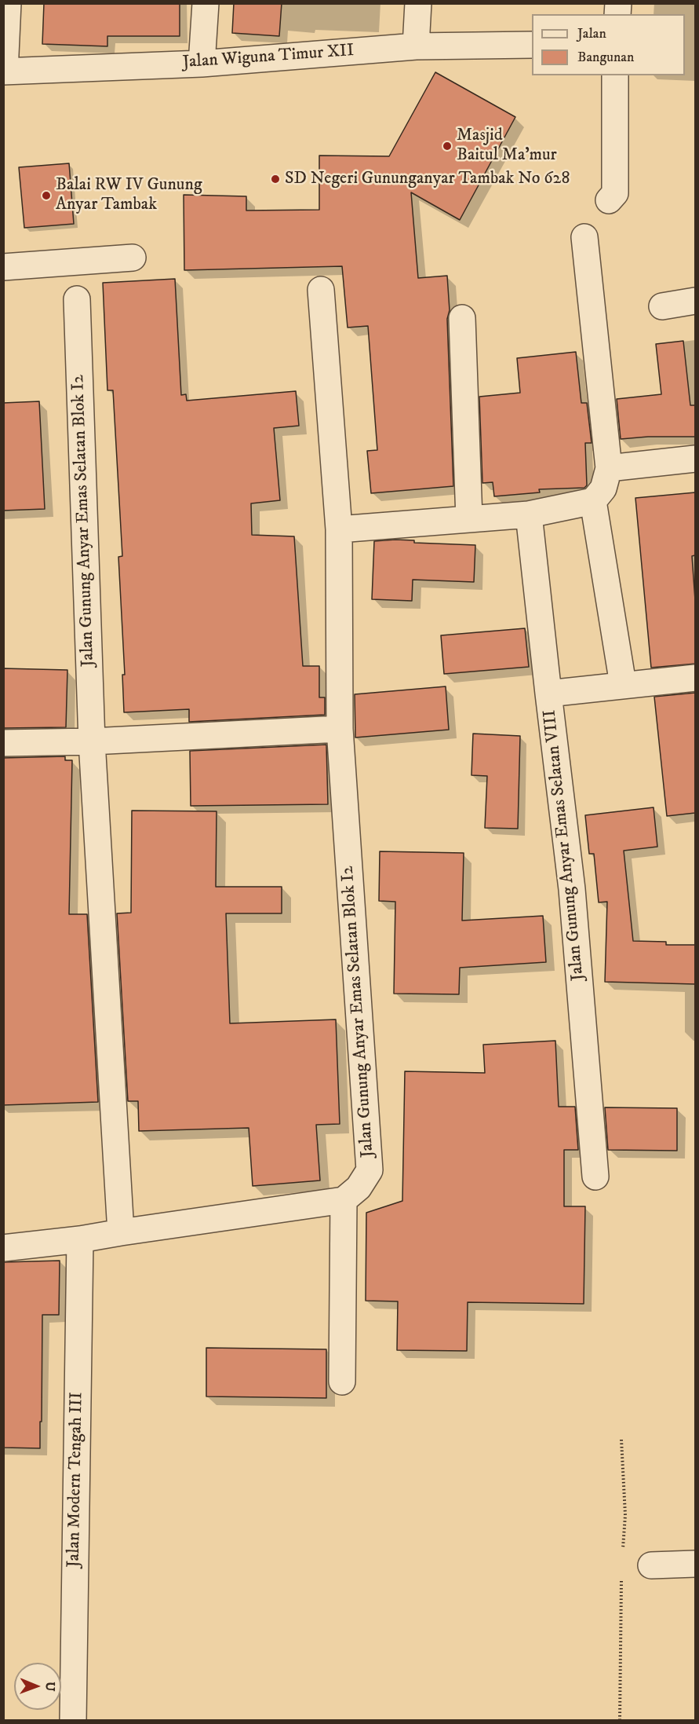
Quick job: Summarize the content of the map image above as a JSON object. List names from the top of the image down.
{
  "streets": {
    "street": [
      "Jalan Wiguna Timur XII",
      "Jalan Gunung Anyar Emas Selatan Blok I2",
      "Jalan Gunung Anyar Emas Selatan VIII",
      "Jalan Modern Tengah III"
    ]
  },
  "places": ["Masjid Baitul Ma'mur", "SD Negeri Gununganyar Tambak No 628", "Balai RW IV Gunung Anyar Tambak"],
  "legend": ["Jalan", "Bangunan"],
  "north": "right"
}
